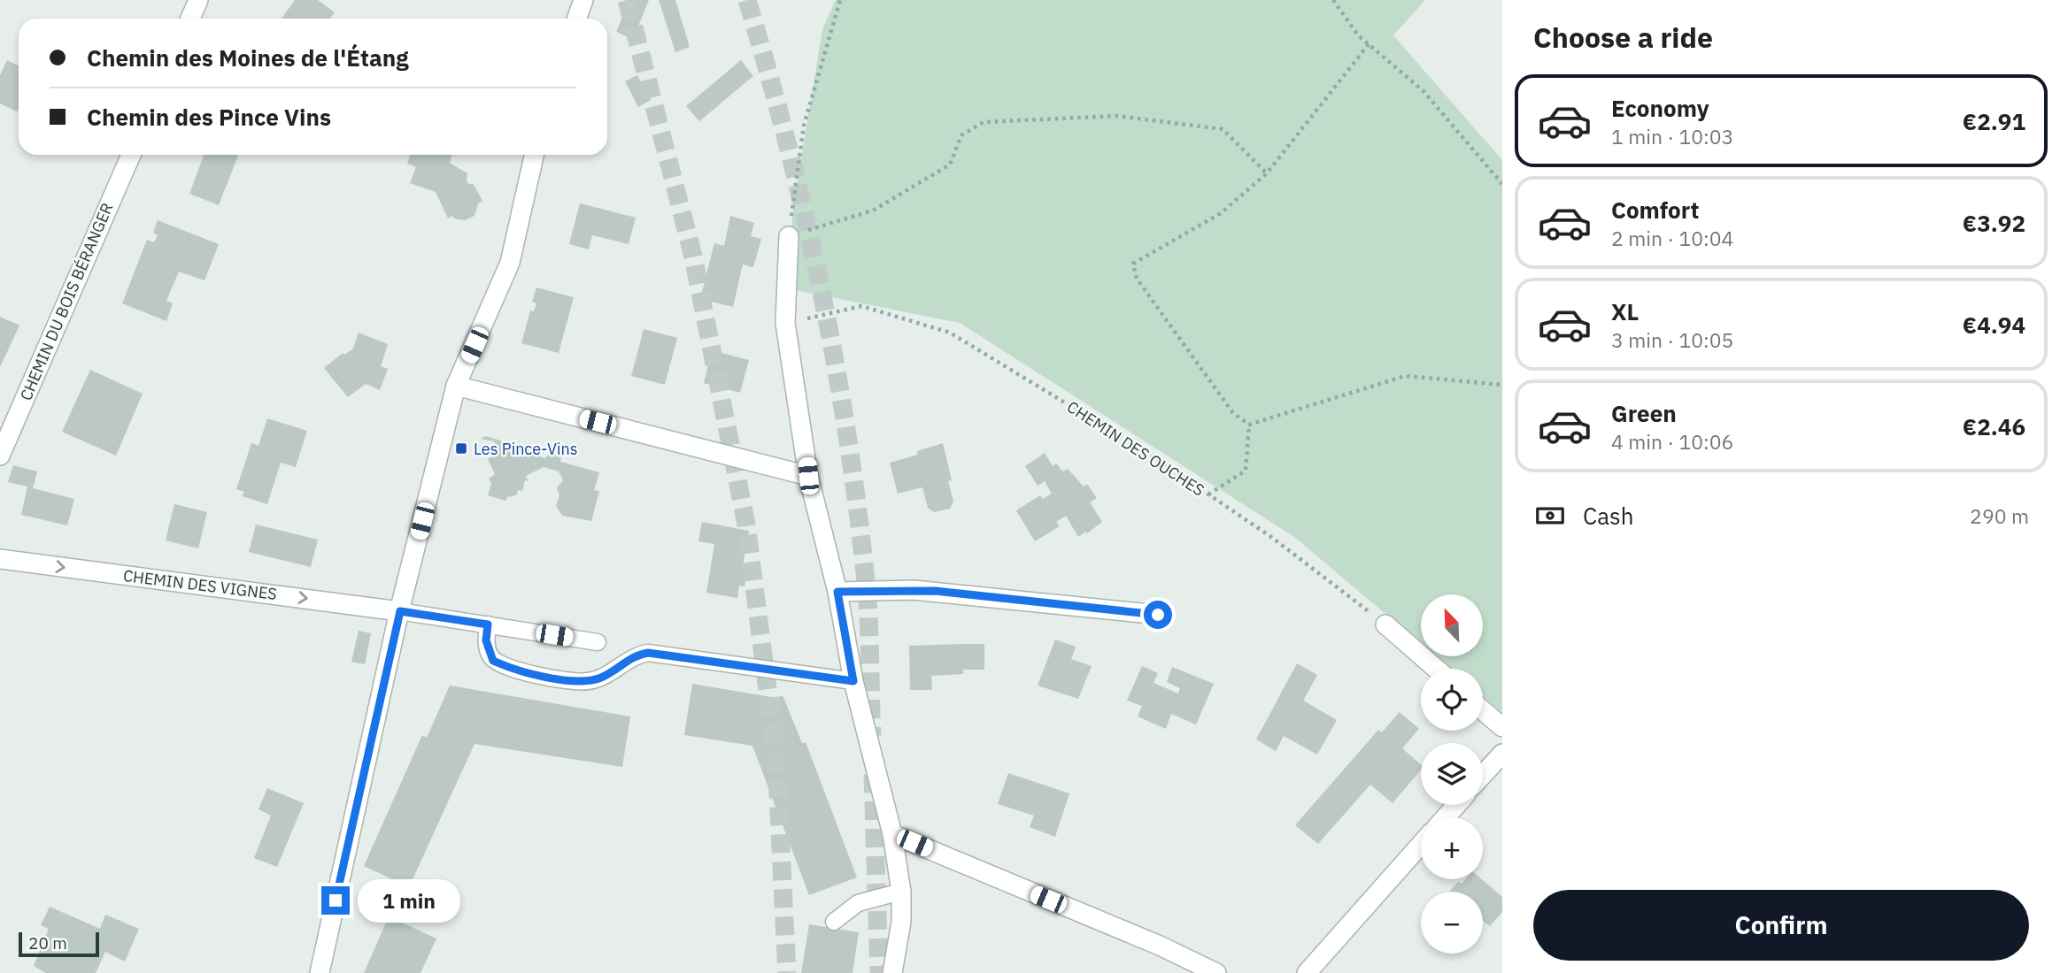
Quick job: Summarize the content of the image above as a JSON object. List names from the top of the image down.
{
  "streets": {
    "street": ["CHEMIN DU BOIS BÉRANGER", "CHEMIN DES VIGNES"],
    "path": ["CHEMIN DES OUCHES"]
  },
  "one_way": ["CHEMIN DES VIGNES"],
  "places": {
    "transit": ["Les Pince-Vins"]
  },
  "scale_bar": "20 m",
  "north": "top left",
  "page": {
    "heading": "Choose a ride",
    "banner": ["Chemin des Moines de l'Étang", "Chemin des Pince Vins"],
    "list": [
      {
        "name": "Economy",
        "note": "1 min · 10:03",
        "value": "€2.91"
      },
      {
        "name": "Comfort",
        "note": "2 min · 10:04",
        "value": "€3.92"
      },
      {
        "name": "XL",
        "note": "3 min · 10:05",
        "value": "€4.94"
      },
      {
        "name": "Green",
        "note": "4 min · 10:06",
        "value": "€2.46"
      }
    ],
    "pay": ["Cash", "290 m"],
    "map_buttons": ["+", "−"],
    "buttons": "Confirm",
    "bubble": "1 min",
    "scale": "20 m"
  }
}
